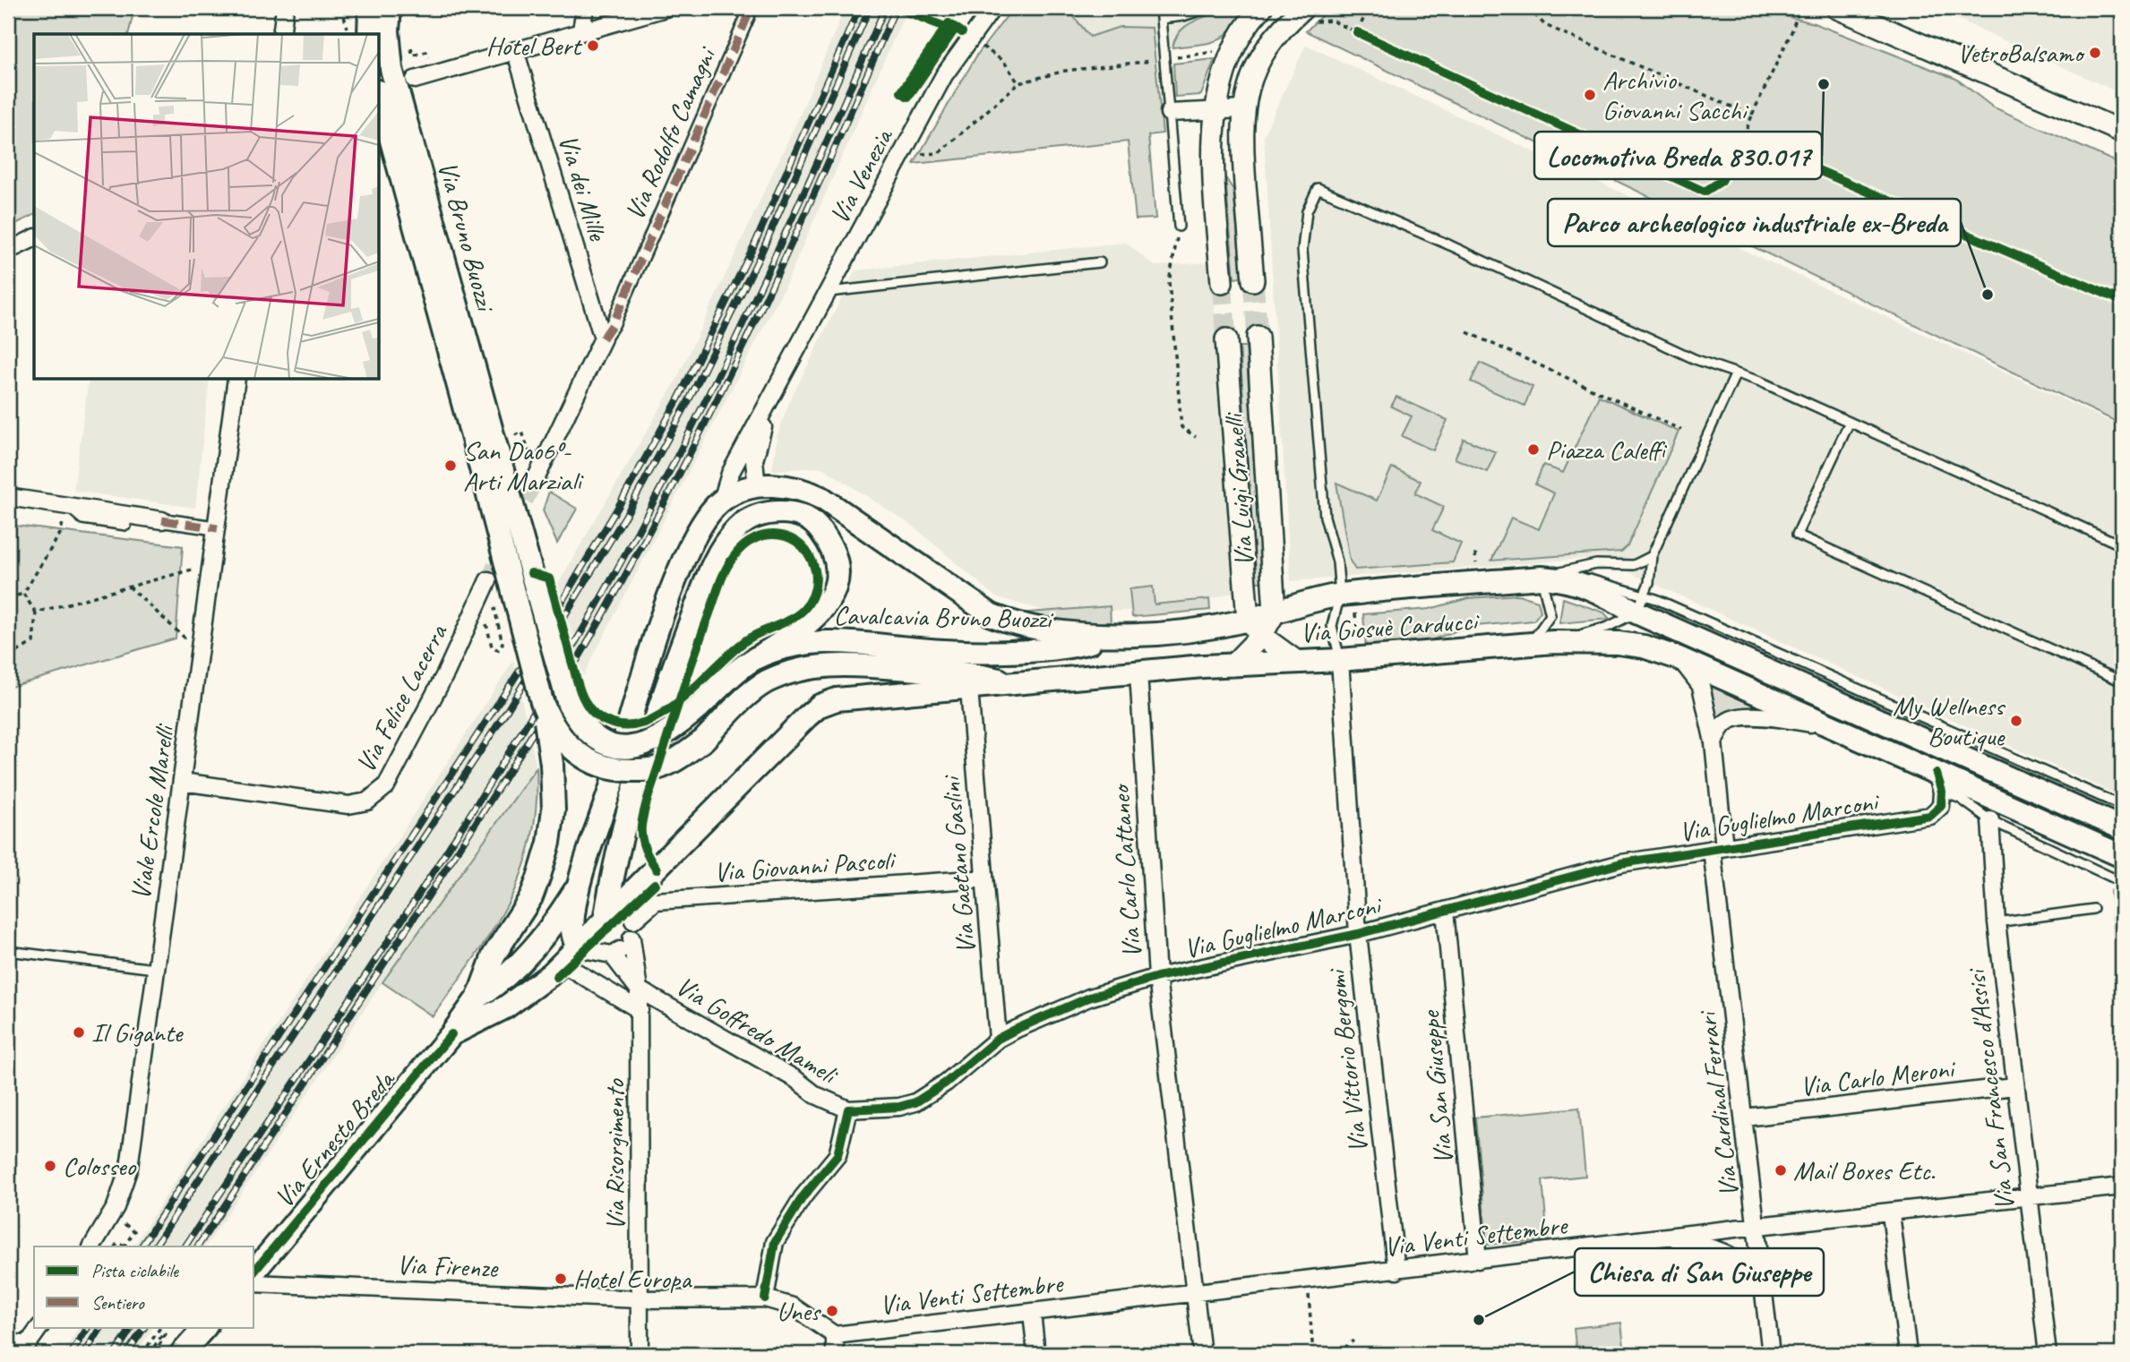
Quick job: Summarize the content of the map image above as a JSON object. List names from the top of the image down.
{
  "streets": {
    "main road": [
      "Via Bruno Buozzi",
      "Cavalcavia Bruno Buozzi",
      "Via Giosuè Carducci",
      "Via Ernesto Breda"
    ],
    "street": [
      "Via Rodolfo Camagni",
      "Via Venezia",
      "Via dei Mille",
      "Via Luigi Granelli",
      "Via Felice Lacerra",
      "Viale Ercole Marelli",
      "Via Guglielmo Marconi",
      "Via Giovanni Pascoli",
      "Via Gaetano Gaslini",
      "Via Carlo Cattaneo",
      "Via Goffredo Mameli",
      "Via Vittorio Bergomi",
      "Via Carlo Meroni",
      "Via San Giuseppe",
      "Via San Francesco d'Assisi",
      "Via Cardinal Ferrari",
      "Via Risorgimento",
      "Via Venti Settembre",
      "Via Firenze"
    ]
  },
  "crossings": [
    ["Via Rodolfo Camagni", "Via dei Mille"],
    ["Via Bruno Buozzi", "Cavalcavia Bruno Buozzi"],
    ["Via Luigi Granelli", "Via Giosuè Carducci"],
    ["Cavalcavia Bruno Buozzi", "Via Giosuè Carducci"],
    ["Via Giosuè Carducci", "Via Guglielmo Marconi"],
    ["Via Giosuè Carducci", "Via Giovanni Pascoli"],
    ["Via Giosuè Carducci", "Via Gaetano Gaslini"],
    ["Via Giosuè Carducci", "Via Carlo Cattaneo"],
    ["Via Giosuè Carducci", "Via Vittorio Bergomi"],
    ["Via Giosuè Carducci", "Via San Francesco d'Assisi"],
    ["Via Giosuè Carducci", "Via Cardinal Ferrari"],
    ["Via Giosuè Carducci", "Via Risorgimento"],
    ["Via Felice Lacerra", "Viale Ercole Marelli"],
    ["Via Guglielmo Marconi", "Via Gaetano Gaslini"],
    ["Via Guglielmo Marconi", "Via Carlo Cattaneo"],
    ["Via Guglielmo Marconi", "Via Goffredo Mameli"],
    ["Via Guglielmo Marconi", "Via Vittorio Bergomi"],
    ["Via Guglielmo Marconi", "Via San Giuseppe"],
    ["Via Guglielmo Marconi", "Via Cardinal Ferrari"],
    ["Via Giovanni Pascoli", "Via Gaetano Gaslini"],
    ["Via Giovanni Pascoli", "Via Risorgimento"],
    ["Via Carlo Cattaneo", "Via Venti Settembre"],
    ["Via Goffredo Mameli", "Via Risorgimento"],
    ["Via Vittorio Bergomi", "Via Venti Settembre"],
    ["Via Carlo Meroni", "Via San Francesco d'Assisi"],
    ["Via Carlo Meroni", "Via Cardinal Ferrari"],
    ["Via San Giuseppe", "Via Venti Settembre"],
    ["Via San Francesco d'Assisi", "Via Venti Settembre"],
    ["Via Cardinal Ferrari", "Via Venti Settembre"],
    ["Via Risorgimento", "Via Firenze"],
    ["Via Venti Settembre", "Via Firenze"]
  ],
  "places": [
    "Hotel Bert",
    "VetroBalsamo",
    "Locomotiva Breda 830.017",
    "Archivio Giovanni Sacchi",
    "Parco archeologico industriale ex-Breda",
    "Piazza Caleffi",
    "San Dao6º- Arti Marziali",
    "My Wellness Boutique",
    "Il Gigante",
    "Colosseo",
    "Mail Boxes Etc.",
    "Hotel Europa",
    "Unes",
    "Chiesa di San Giuseppe"
  ],
  "legend": ["Pista ciclabile", "Sentiero"]
}
